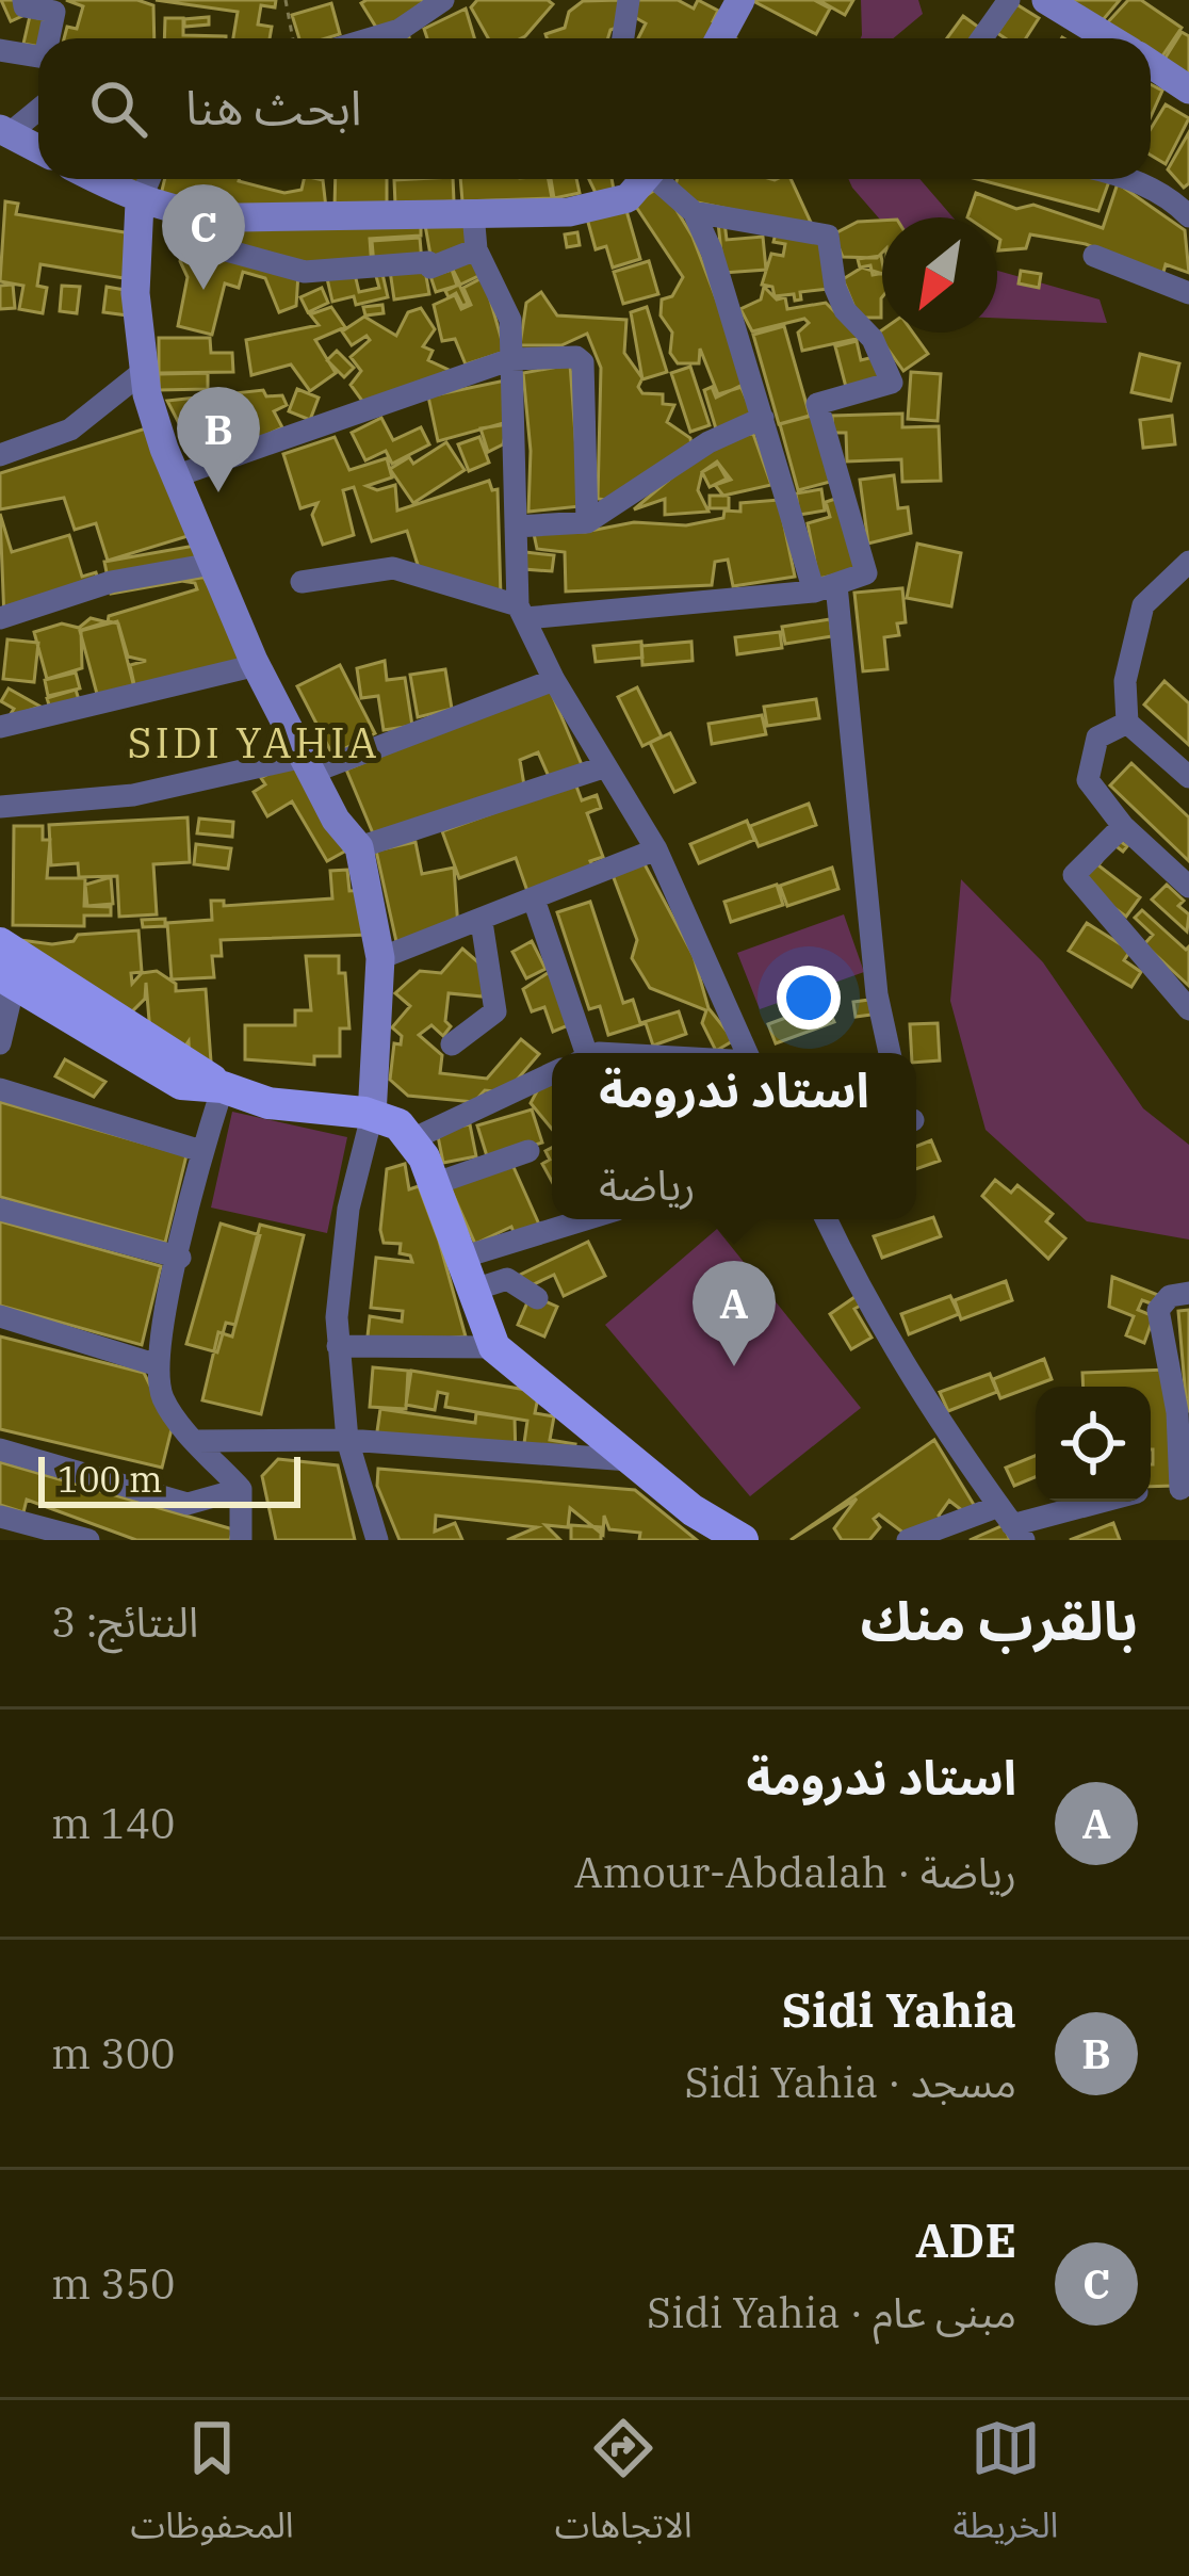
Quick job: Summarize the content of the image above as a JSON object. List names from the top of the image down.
{
  "districts": ["SIDI YAHIA"],
  "scale_bar": "100 m",
  "north": "bottom left",
  "page": {
    "search": "ابحث هنا",
    "pins": ["C", "B", "A"],
    "popup": ["استاد ندرومة", "رياضة"],
    "scale": "100 m",
    "heading": ["بالقرب منك", "النتائج: 3"],
    "list": [
      {
        "mark": "A",
        "name": "استاد ندرومة",
        "note": "رياضة · Amour-Abdalah",
        "value": "140 m"
      },
      {
        "mark": "B",
        "name": "Sidi Yahia",
        "note": "مسجد · Sidi Yahia",
        "value": "300 m"
      },
      {
        "mark": "C",
        "name": "ADE",
        "note": "مبنى عام · Sidi Yahia",
        "value": "350 m"
      }
    ],
    "nav": ["الخريطة", "الاتجاهات", "المحفوظات"]
  }
}
